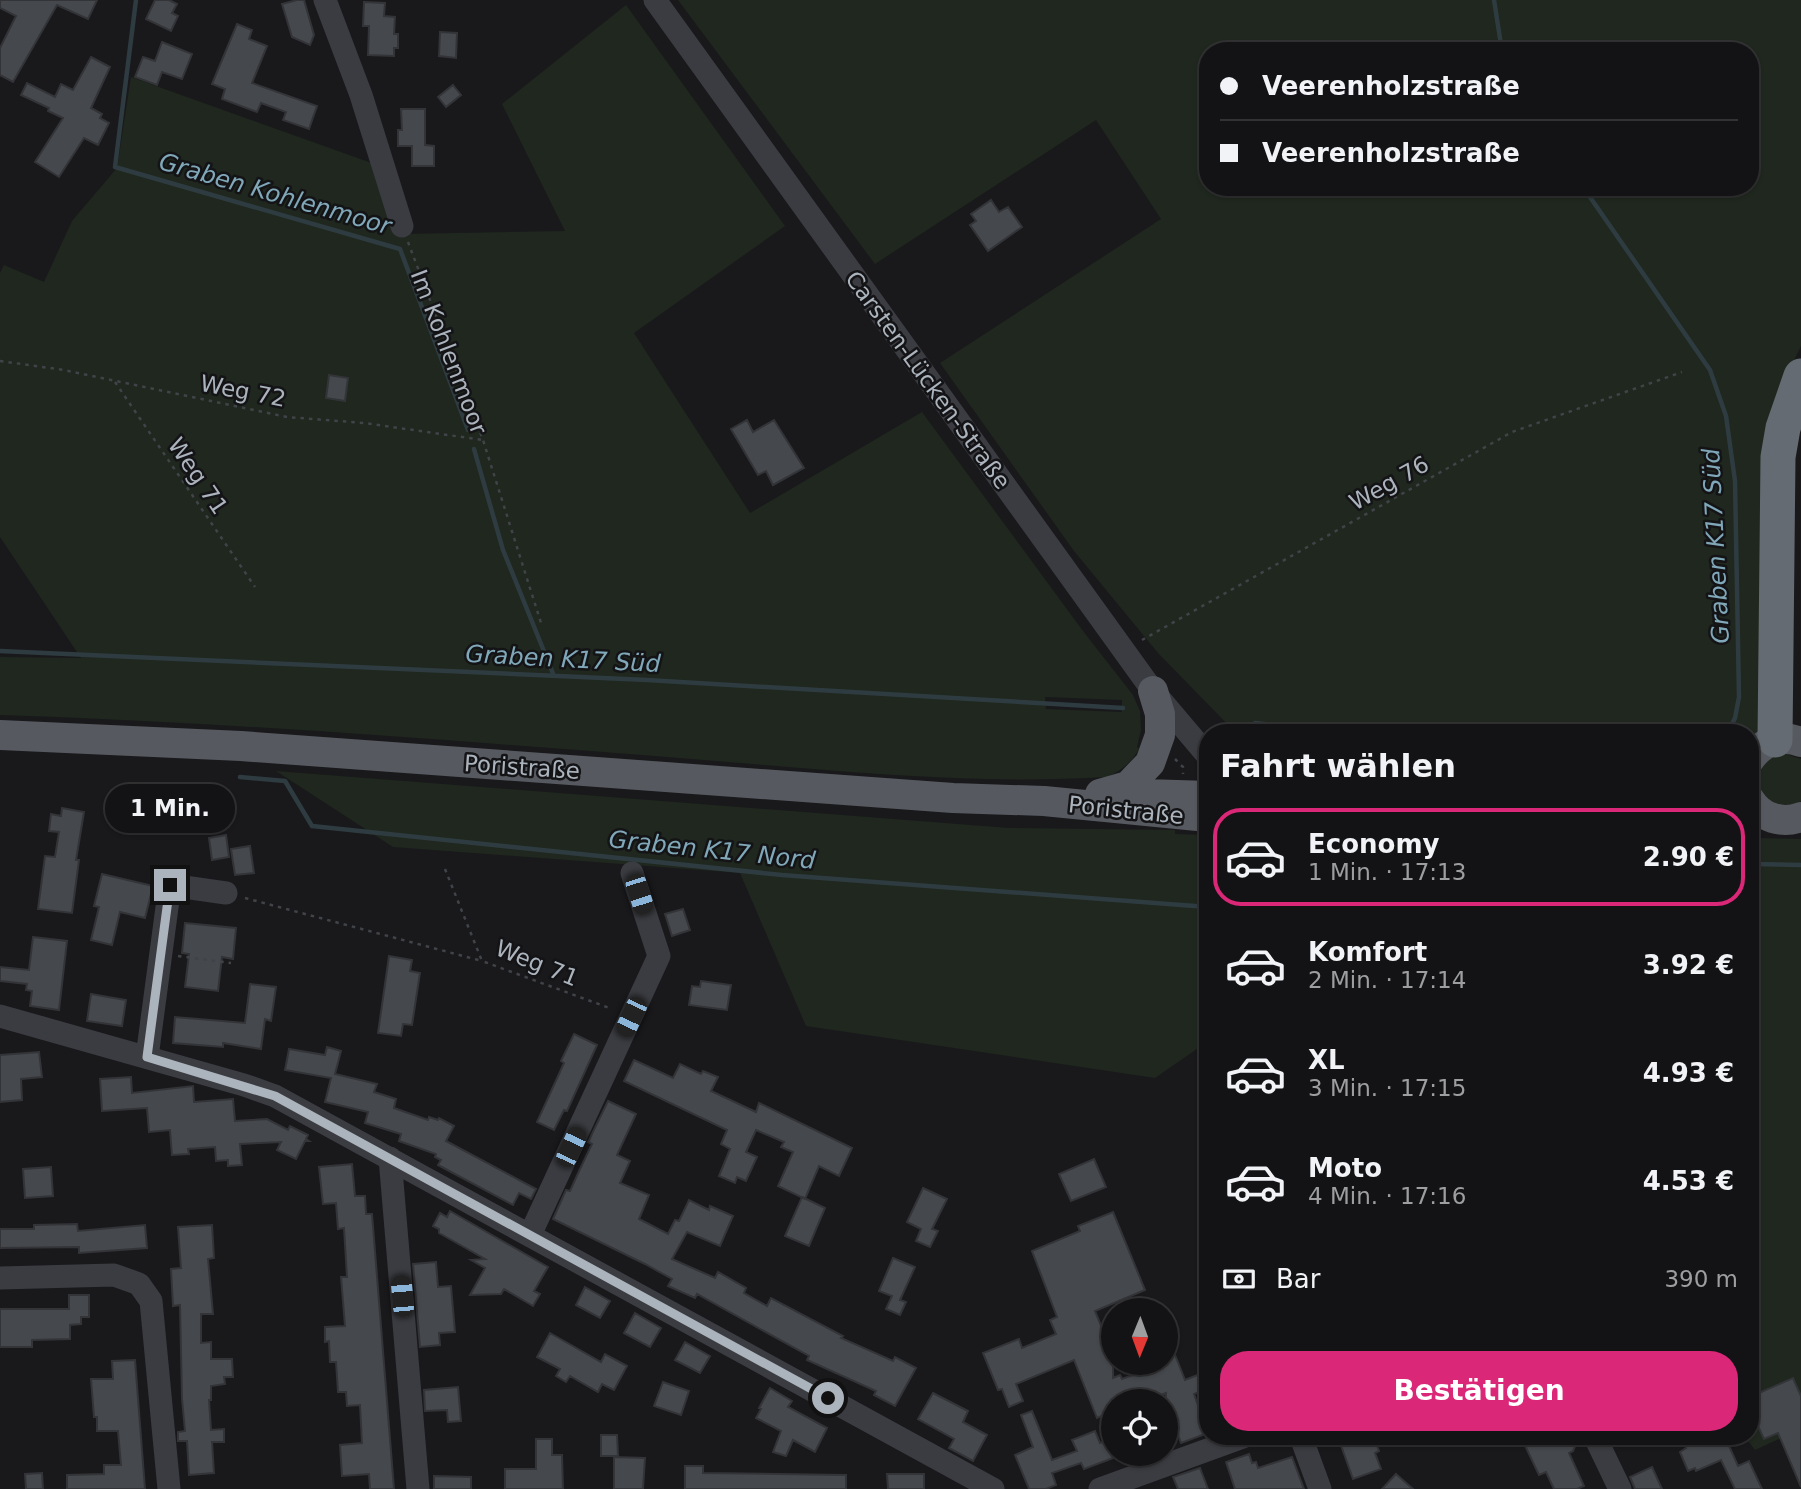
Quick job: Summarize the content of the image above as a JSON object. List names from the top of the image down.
{
  "streets": {
    "main road": ["Poristraße"],
    "street": ["Carsten-Lücken-Straße"],
    "path": [
      "Im Kohlenmoor",
      "Weg 72",
      "Weg 71",
      "Weg 76"
    ]
  },
  "crossings": [
    ["Im Kohlenmoor", "Weg 72"],
    ["Carsten-Lücken-Straße", "Weg 76"],
    ["Weg 72", "Weg 71"]
  ],
  "water": ["Graben Kohlenmoor", "Graben K17 Süd", "Graben K17 Nord"],
  "north": "bottom",
  "page": {
    "banner": ["Veerenholzstraße", "Veerenholzstraße"],
    "heading": "Fahrt wählen",
    "bubble": "1 Min.",
    "list": [
      {
        "name": "Economy",
        "note": "1 Min. · 17:13",
        "value": "2.90 €"
      },
      {
        "name": "Komfort",
        "note": "2 Min. · 17:14",
        "value": "3.92 €"
      },
      {
        "name": "XL",
        "note": "3 Min. · 17:15",
        "value": "4.93 €"
      },
      {
        "name": "Moto",
        "note": "4 Min. · 17:16",
        "value": "4.53 €"
      }
    ],
    "pay": ["Bar", "390 m"],
    "buttons": "Bestätigen"
  }
}
